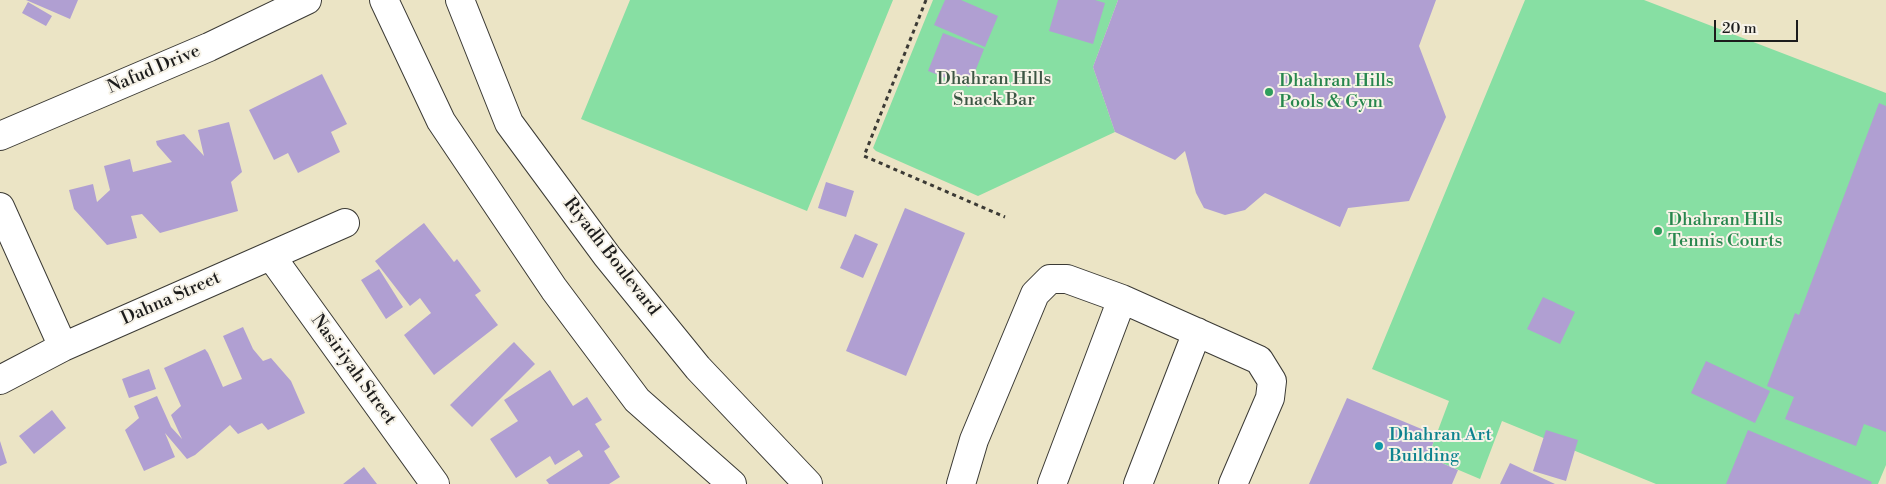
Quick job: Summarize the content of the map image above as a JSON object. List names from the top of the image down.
{
  "streets": {
    "street": [
      "Nafud Drive",
      "Riyadh Boulevard",
      "Dahna Street",
      "Nasiriyah Street"
    ]
  },
  "crossings": [
    ["Dahna Street", "Nasiriyah Street"]
  ],
  "parks": ["Dhahran Hills Snack Bar"],
  "places": ["Dhahran Hills Pools & Gym", "Dhahran Hills Tennis Courts", "Dhahran Art Building"],
  "scale_bar": "20 m"
}
